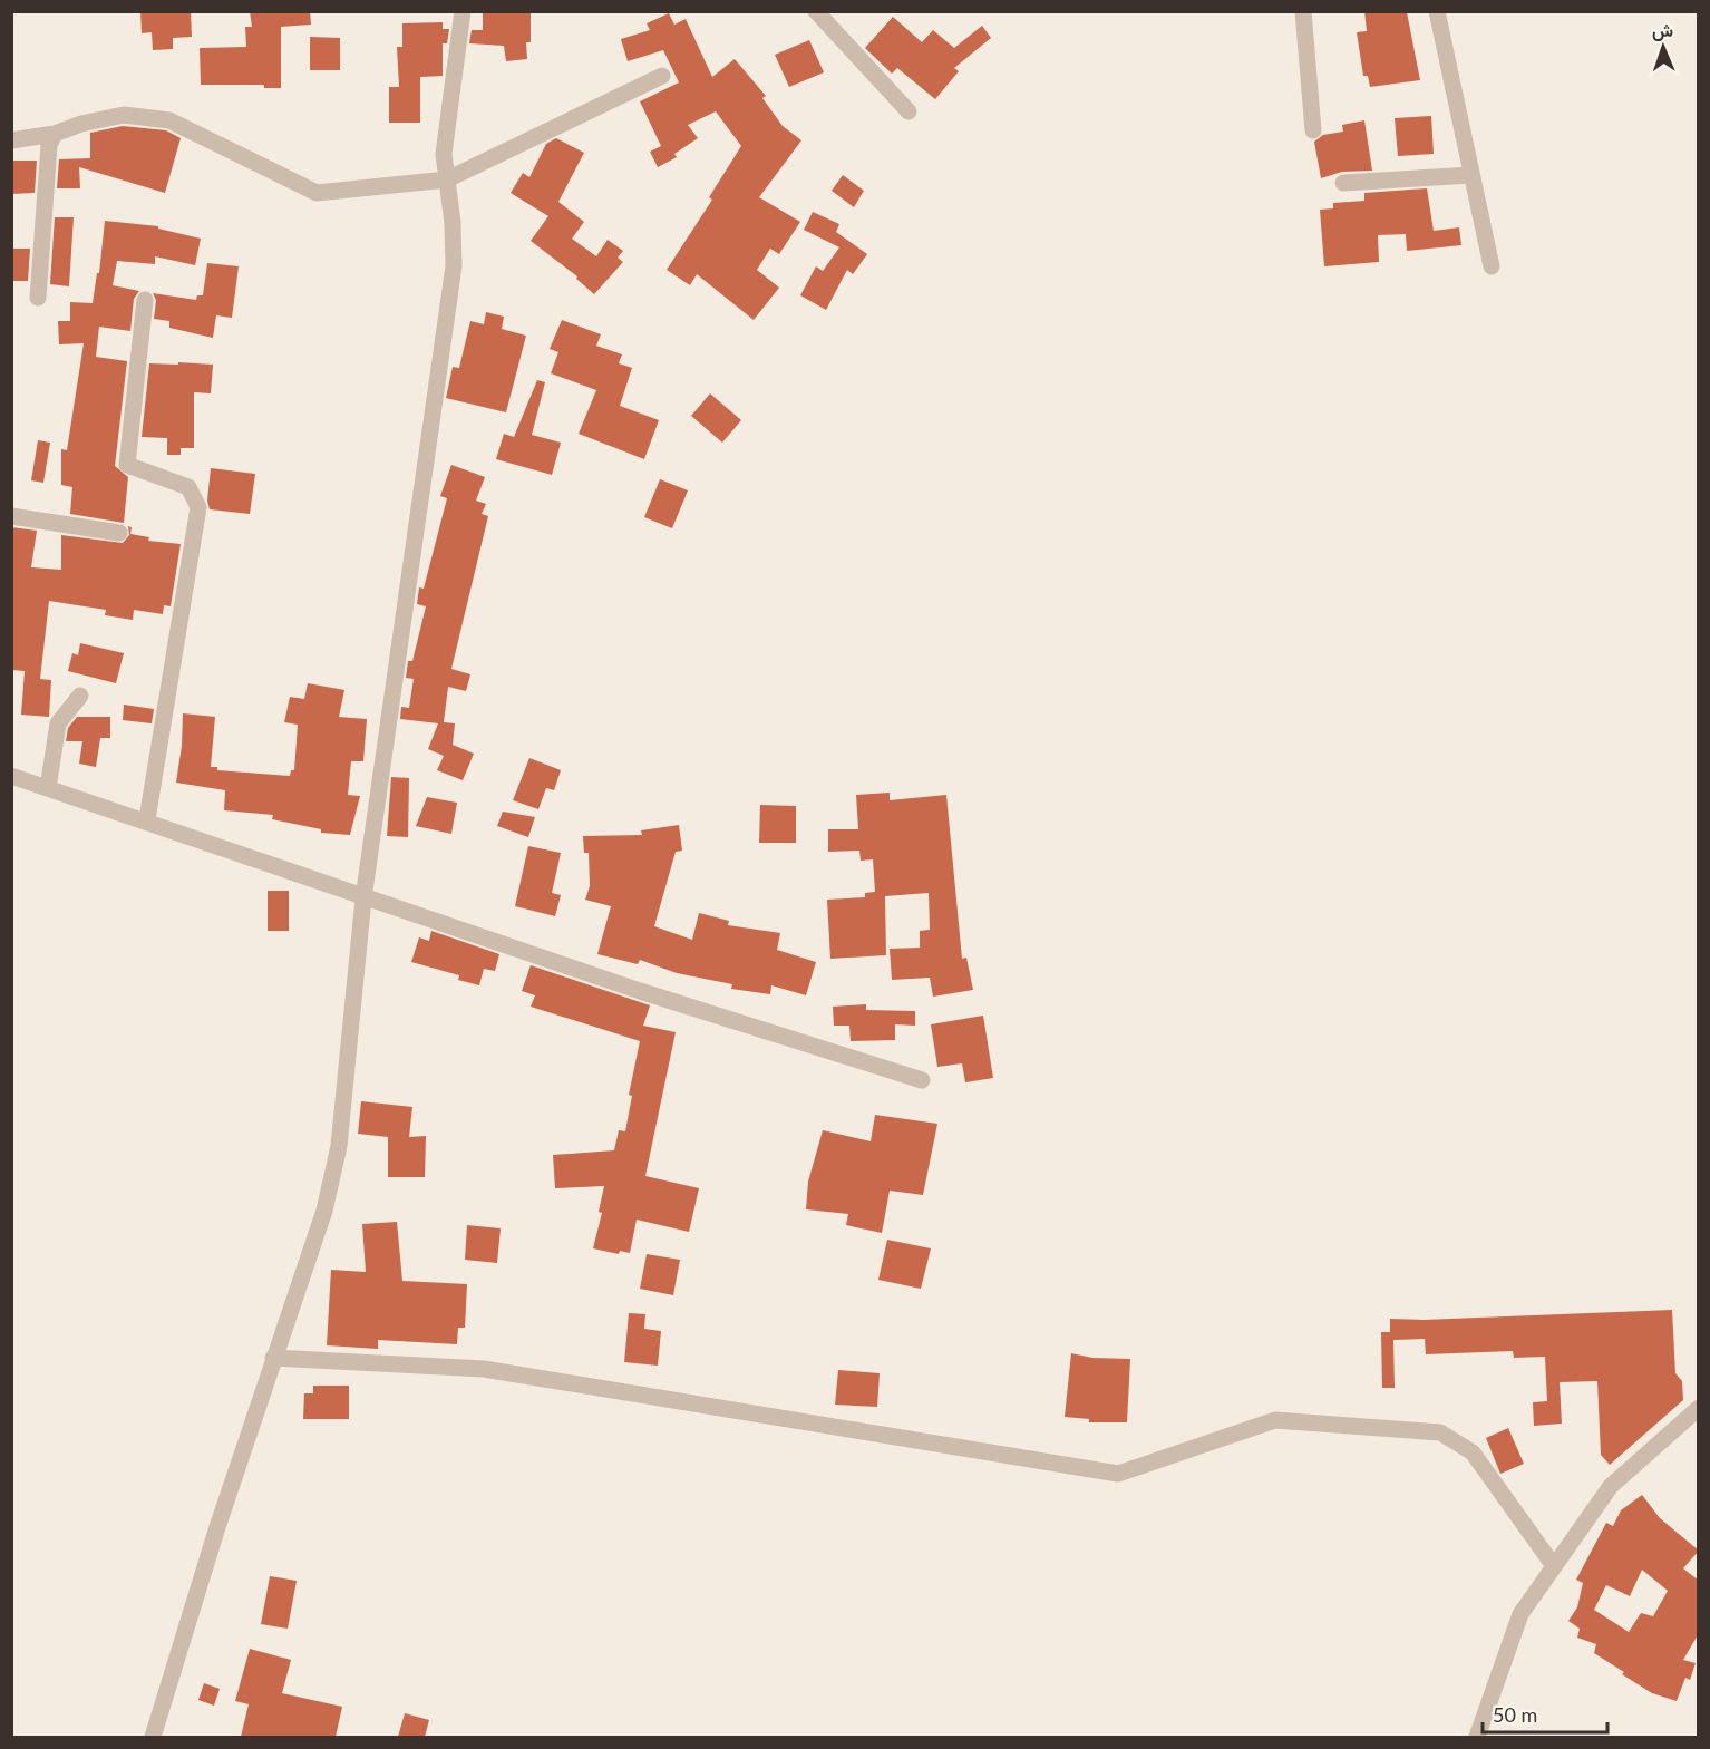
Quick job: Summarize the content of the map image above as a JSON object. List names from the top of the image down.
{
  "scale_bar": "50 m",
  "north": "top"
}
